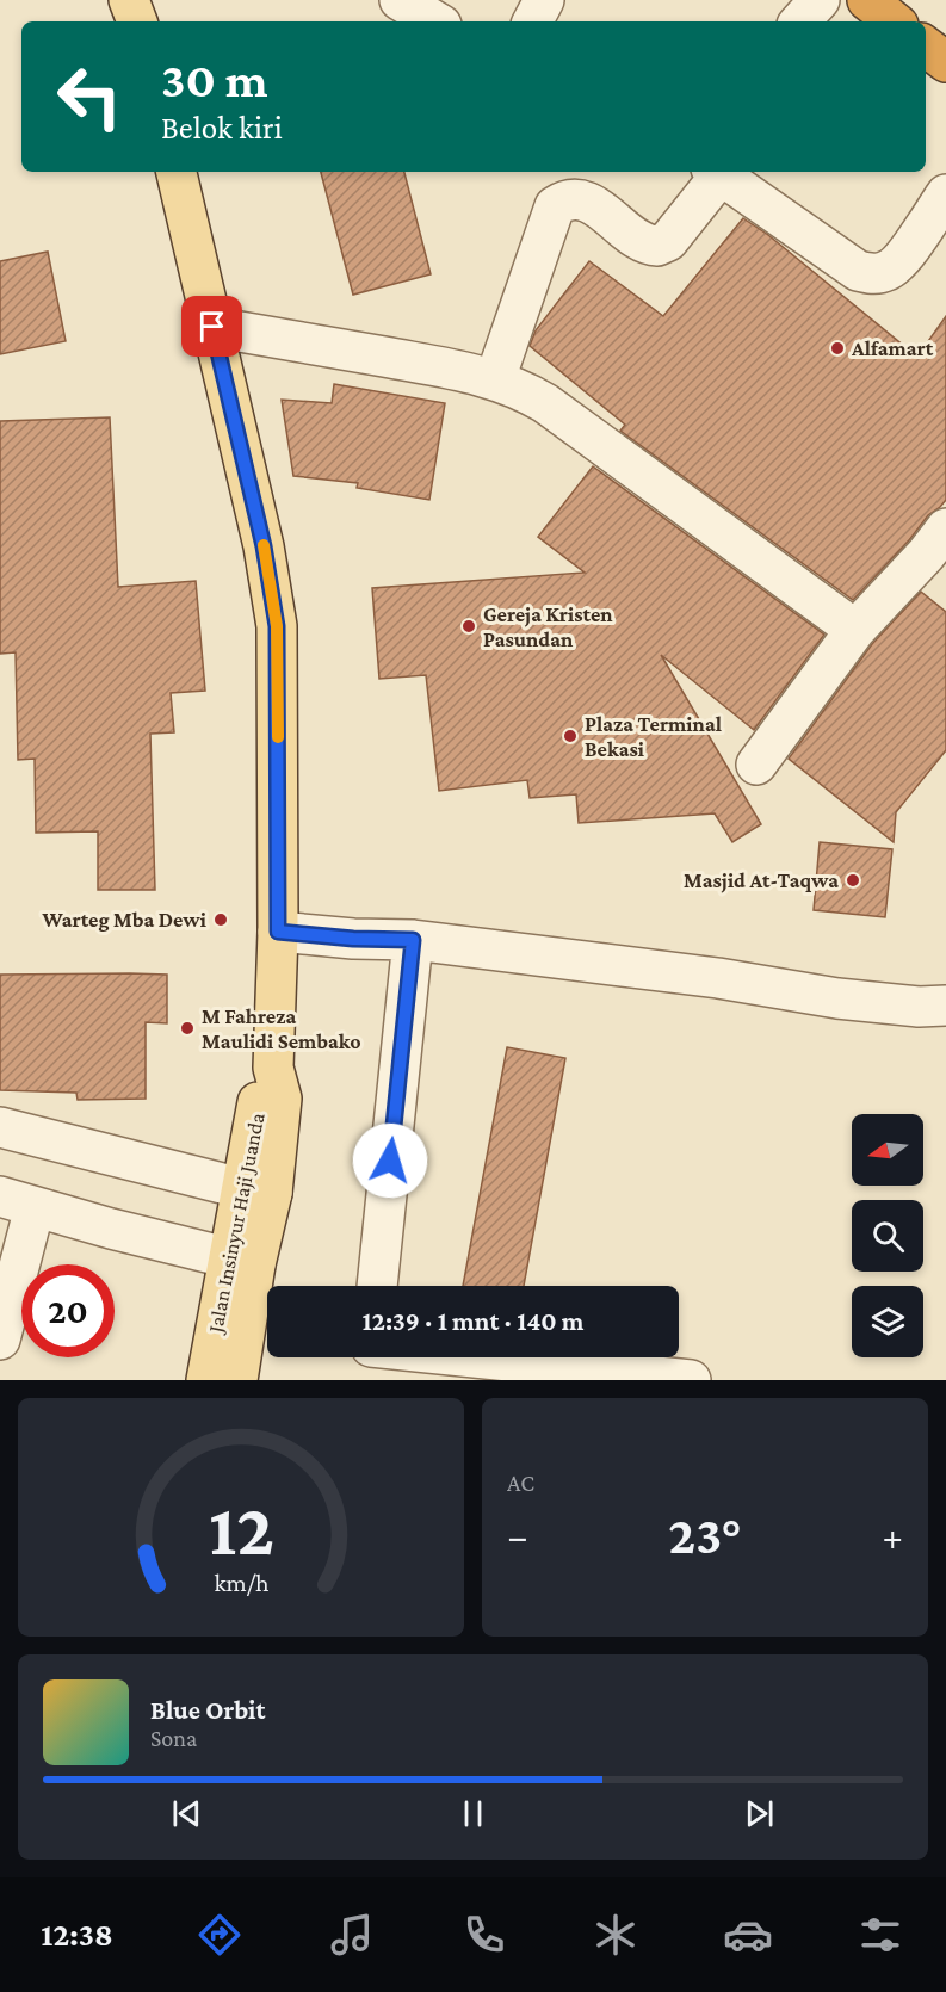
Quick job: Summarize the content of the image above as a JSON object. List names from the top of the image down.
{
  "streets": {
    "main road": ["Jalan Insinyur Haji Juanda"]
  },
  "places": [
    "Alfamart",
    "Gereja Kristen Pasundan",
    "Plaza Terminal Bekasi",
    "Masjid At-Taqwa",
    "Warteg Mba Dewi",
    "M Fahreza Maulidi Sembako"
  ],
  "north": "left",
  "page": {
    "turn": ["30 m", "Belok kiri"],
    "limit": "20",
    "trip": "12:39 · 1 mnt · 140 m",
    "tile": "AC",
    "heat": ["−", "23°", "+"],
    "song": ["Blue Orbit", "Sona"],
    "tabs": "12:38",
    "gauge": ["12", "km/h"]
  }
}
